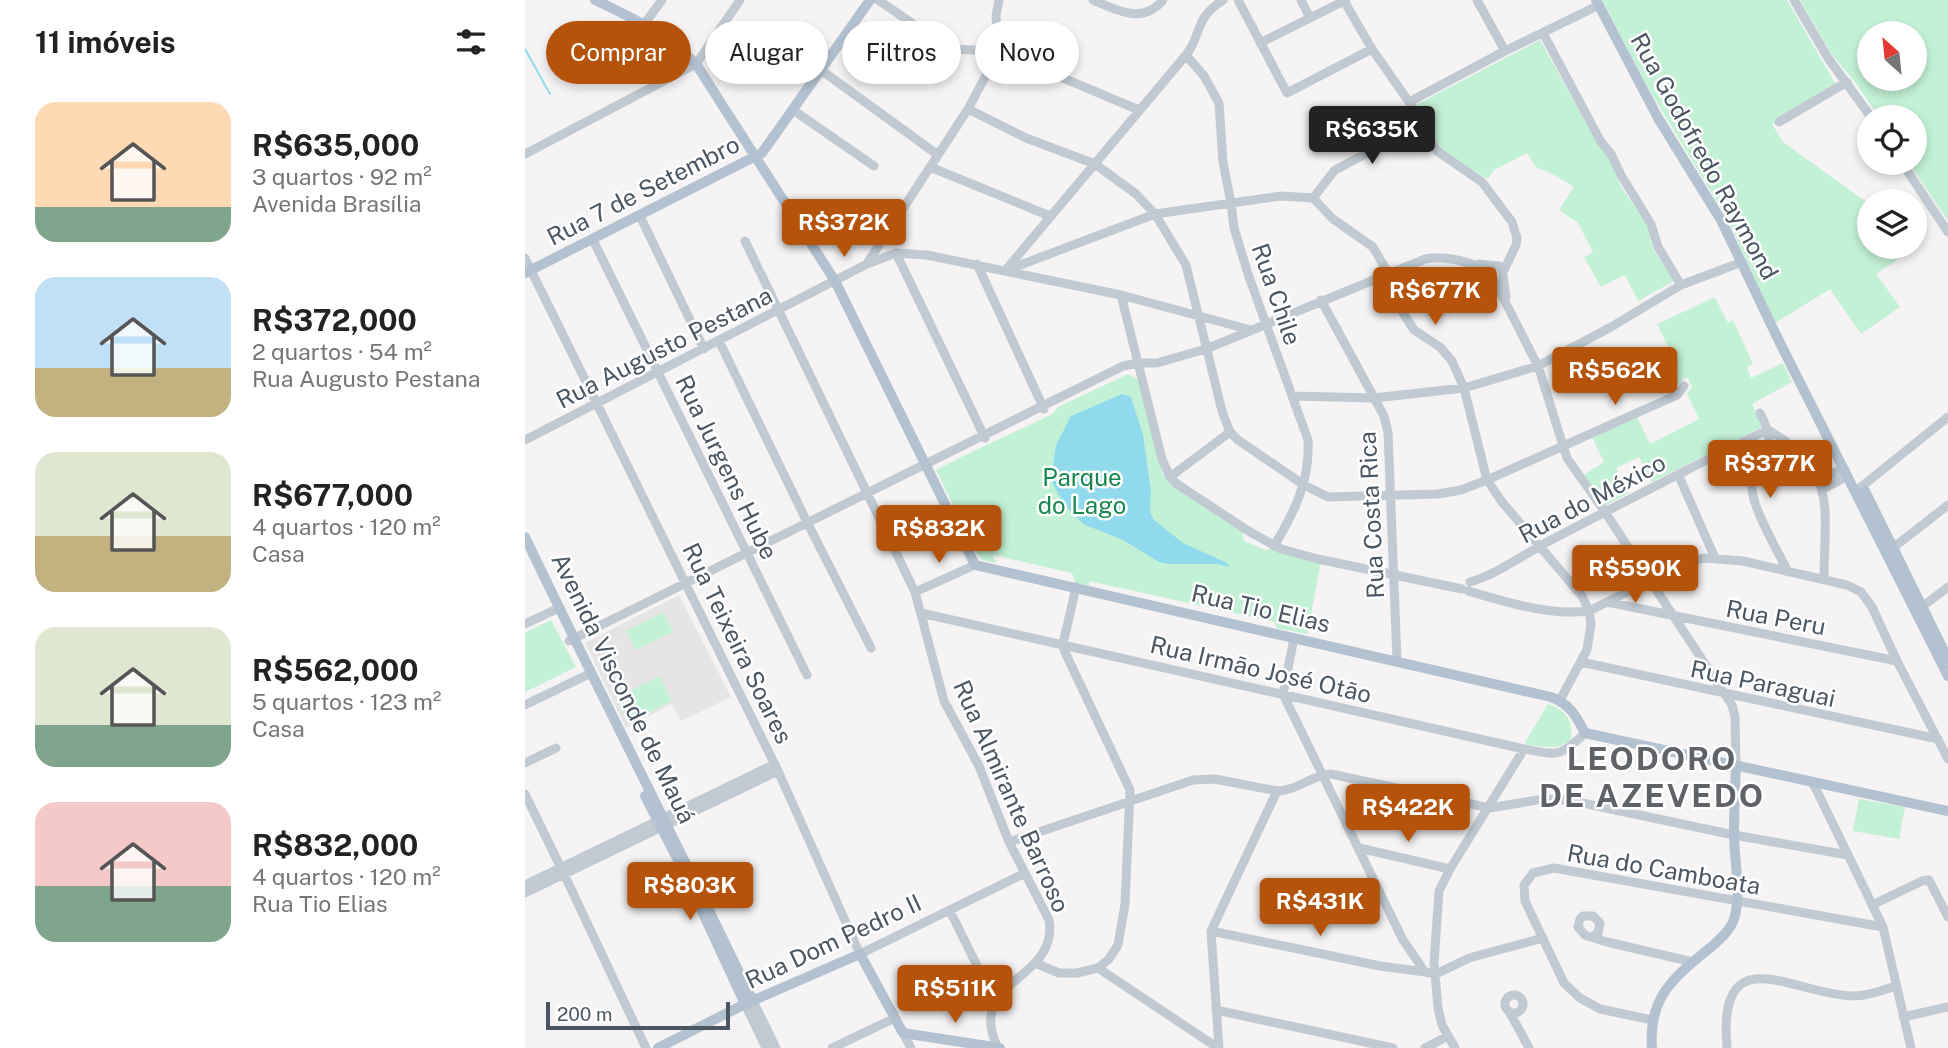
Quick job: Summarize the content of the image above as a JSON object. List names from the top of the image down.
{
  "streets": {
    "main road": [
      "Rua Godofredo Raymond",
      "Rua 7 de Setembro",
      "Rua Tio Elias",
      "Rua Teixeira Soares",
      "Avenida Visconde de Mauá",
      "Rua Dom Pedro II"
    ],
    "street": [
      "Rua Chile",
      "Rua Augusto Pestana",
      "Rua Jurgens Hube",
      "Rua do México",
      "Rua Costa Rica",
      "Rua Peru",
      "Rua Irmão José Otão",
      "Rua Paraguai",
      "Rua Almirante Barroso",
      "Rua do Camboata"
    ]
  },
  "crossings": [
    ["Rua 7 de Setembro", "Rua Jurgens Hube"],
    ["Rua 7 de Setembro", "Rua Teixeira Soares"],
    ["Rua Augusto Pestana", "Rua Jurgens Hube"],
    ["Rua Augusto Pestana", "Rua Teixeira Soares"],
    ["Rua Augusto Pestana", "Rua Almirante Barroso"],
    ["Rua Costa Rica", "Rua Tio Elias"],
    ["Rua Teixeira Soares", "Rua Dom Pedro II"],
    ["Rua Irmão José Otão", "Rua Almirante Barroso"],
    ["Avenida Visconde de Mauá", "Rua Dom Pedro II"],
    ["Rua Almirante Barroso", "Rua Dom Pedro II"]
  ],
  "districts": ["LEODORO DE AZEVEDO"],
  "parks": ["Parque do Lago"],
  "scale_bar": "200 m",
  "north": "top left",
  "page": {
    "heading": "11 imóveis",
    "chip": [
      "Comprar",
      "Alugar",
      "Filtros",
      "Novo"
    ],
    "list": [
      {
        "name": "R$635,000",
        "note": "3 quartos · 92 m² · Avenida Brasília"
      },
      {
        "name": "R$372,000",
        "note": "2 quartos · 54 m² · Rua Augusto Pestana"
      },
      {
        "name": "R$677,000",
        "note": "4 quartos · 120 m² · Casa"
      },
      {
        "name": "R$562,000",
        "note": "5 quartos · 123 m² · Casa"
      },
      {
        "name": "R$832,000",
        "note": "4 quartos · 120 m² · Rua Tio Elias"
      }
    ],
    "price": [
      "R$635K",
      "R$372K",
      "R$677K",
      "R$562K",
      "R$377K",
      "R$832K",
      "R$590K",
      "R$422K",
      "R$803K",
      "R$431K",
      "R$511K"
    ],
    "scale": "200 m"
  }
}
